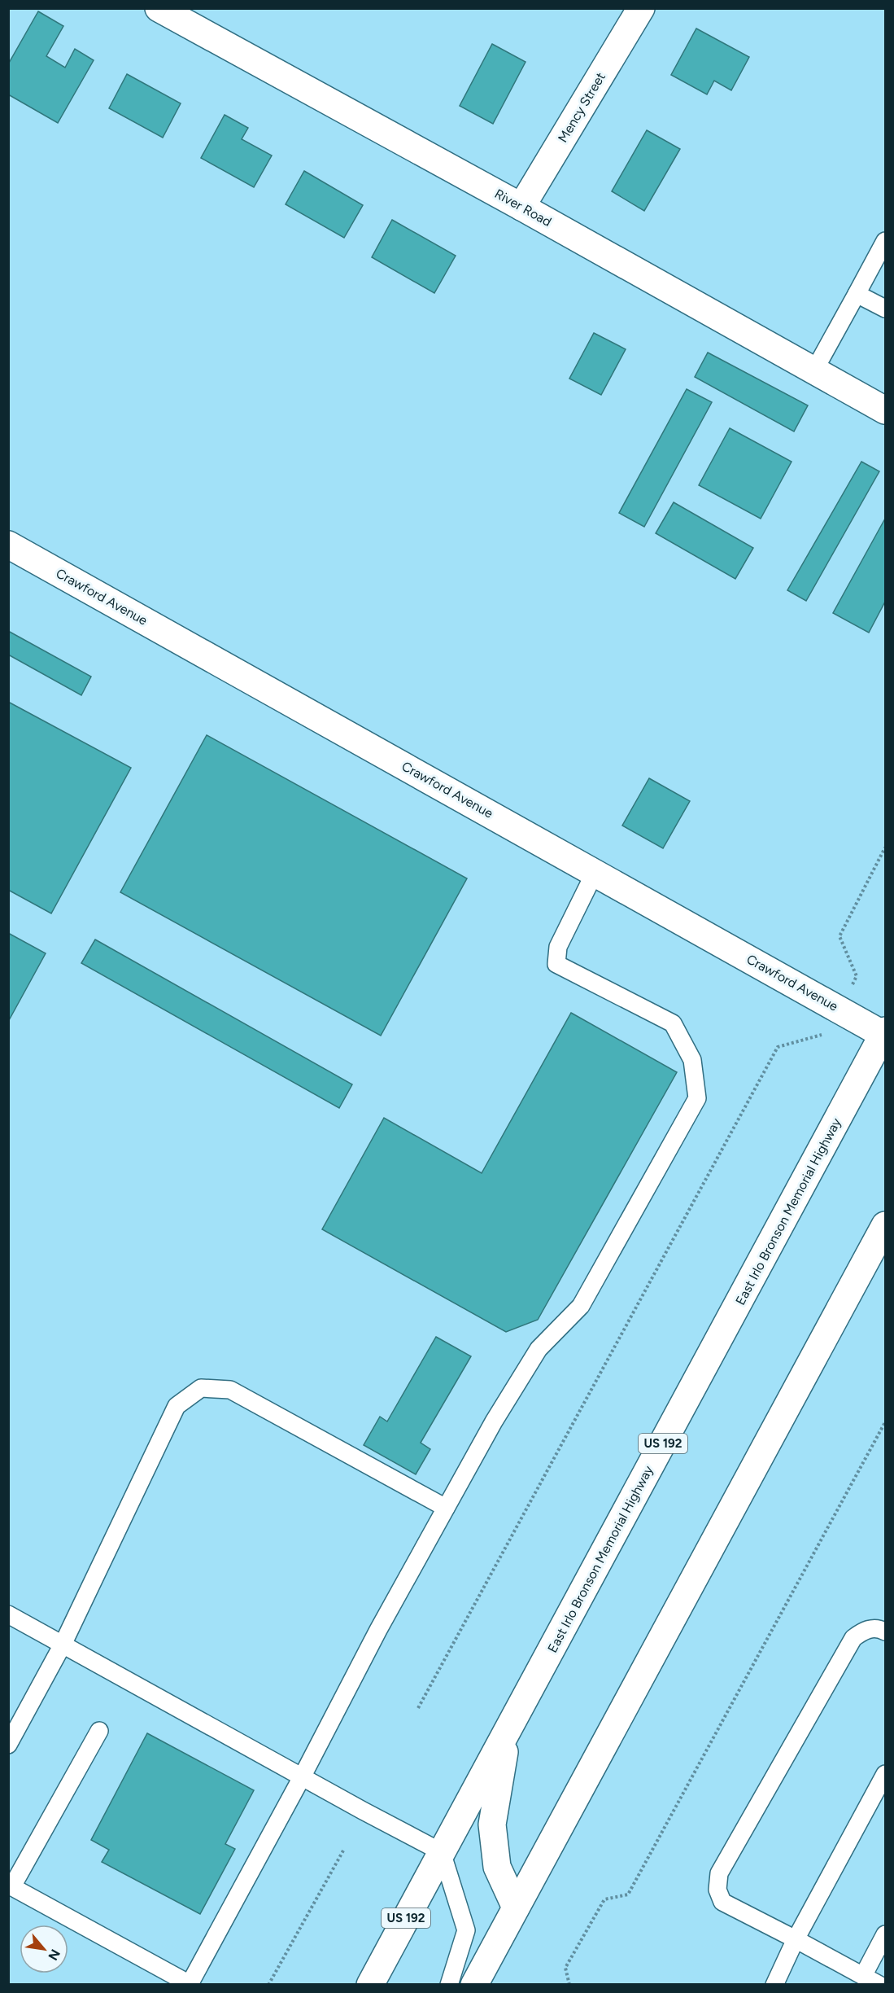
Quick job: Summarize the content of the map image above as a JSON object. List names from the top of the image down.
{
  "streets": {
    "main road": [
      "Mency Street",
      "River Road",
      "Crawford Avenue",
      "East Irlo Bronson Memorial Highway",
      "US 192"
    ]
  },
  "crossings": [
    ["Mency Street", "River Road"],
    ["Crawford Avenue", "East Irlo Bronson Memorial Highway"]
  ],
  "north": "bottom right"
}
